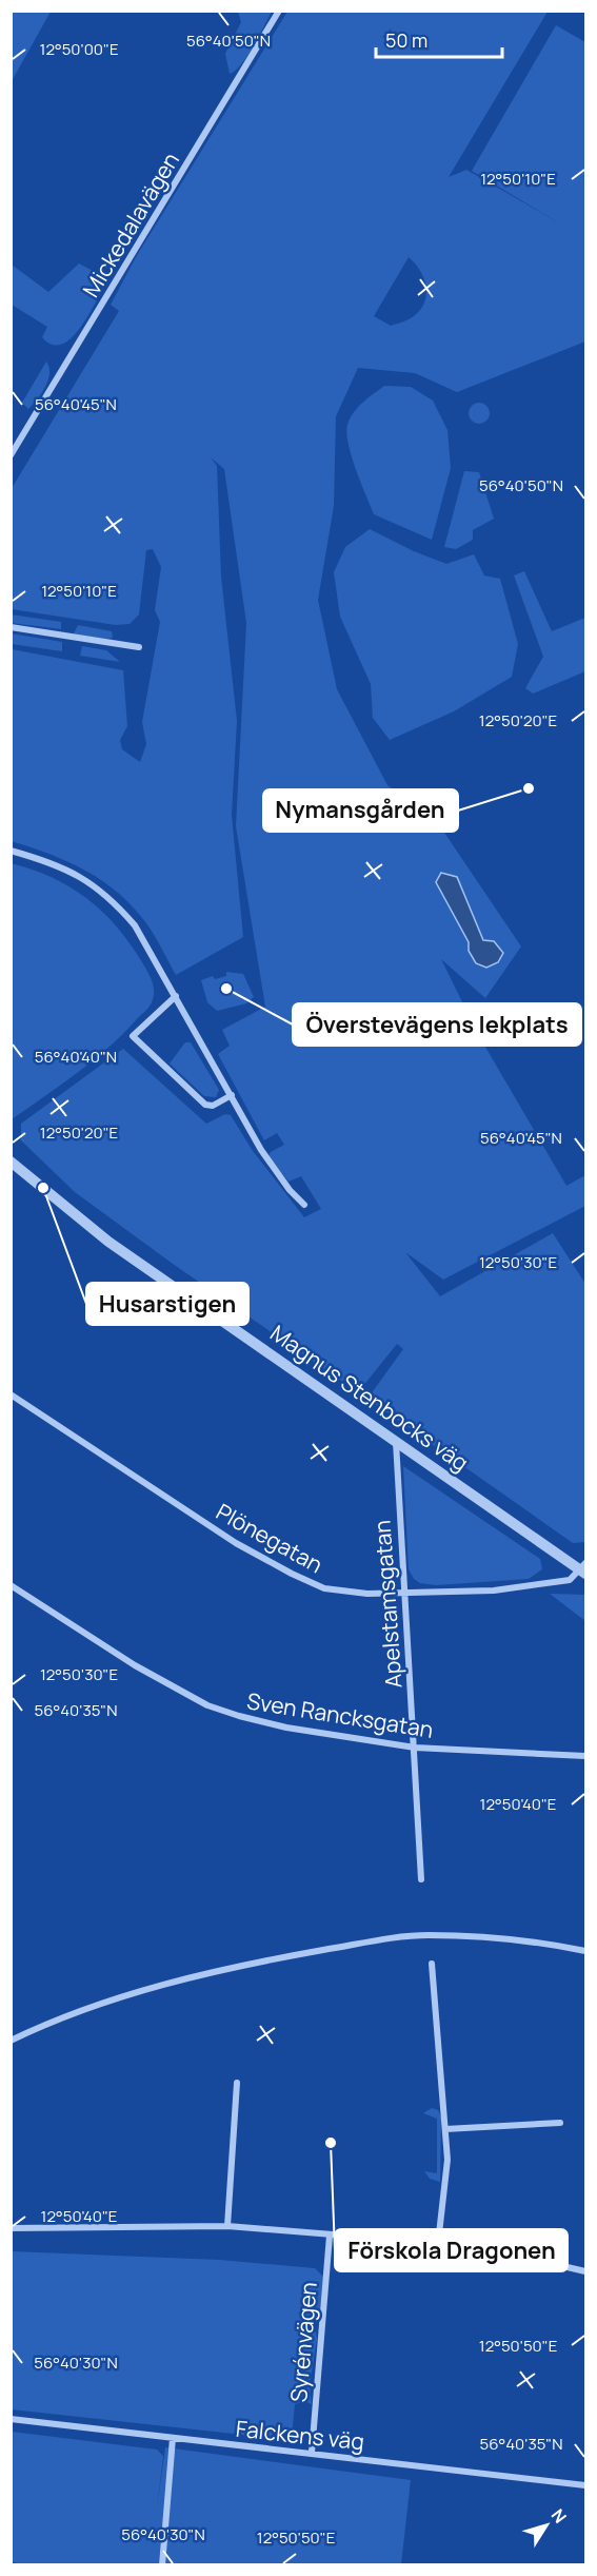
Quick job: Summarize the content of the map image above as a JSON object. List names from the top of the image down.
{
  "streets": {
    "street": [
      "Mickedalavägen",
      "Magnus Stenbocks väg",
      "Plönegatan",
      "Apelstamsgatan",
      "Sven Rancksgatan",
      "Syrénvägen",
      "Falckens väg"
    ]
  },
  "crossings": [
    ["Magnus Stenbocks väg", "Plönegatan"],
    ["Magnus Stenbocks väg", "Apelstamsgatan"],
    ["Plönegatan", "Apelstamsgatan"],
    ["Apelstamsgatan", "Sven Rancksgatan"],
    ["Syrénvägen", "Falckens väg"]
  ],
  "places": [
    "Nymansgården",
    "Överstevägens lekplats",
    "Husarstigen",
    "Förskola Dragonen"
  ],
  "scale_bar": "50 m",
  "north": "top right",
  "coordinates": [
    "56°40'50\"N",
    "12°50'00\"E",
    "12°50'10\"E",
    "56°40'45\"N",
    "12°50'20\"E",
    "56°40'40\"N",
    "12°50'30\"E",
    "56°40'35\"N",
    "12°50'40\"E",
    "12°50'50\"E",
    "56°40'30\"N"
  ]
}
